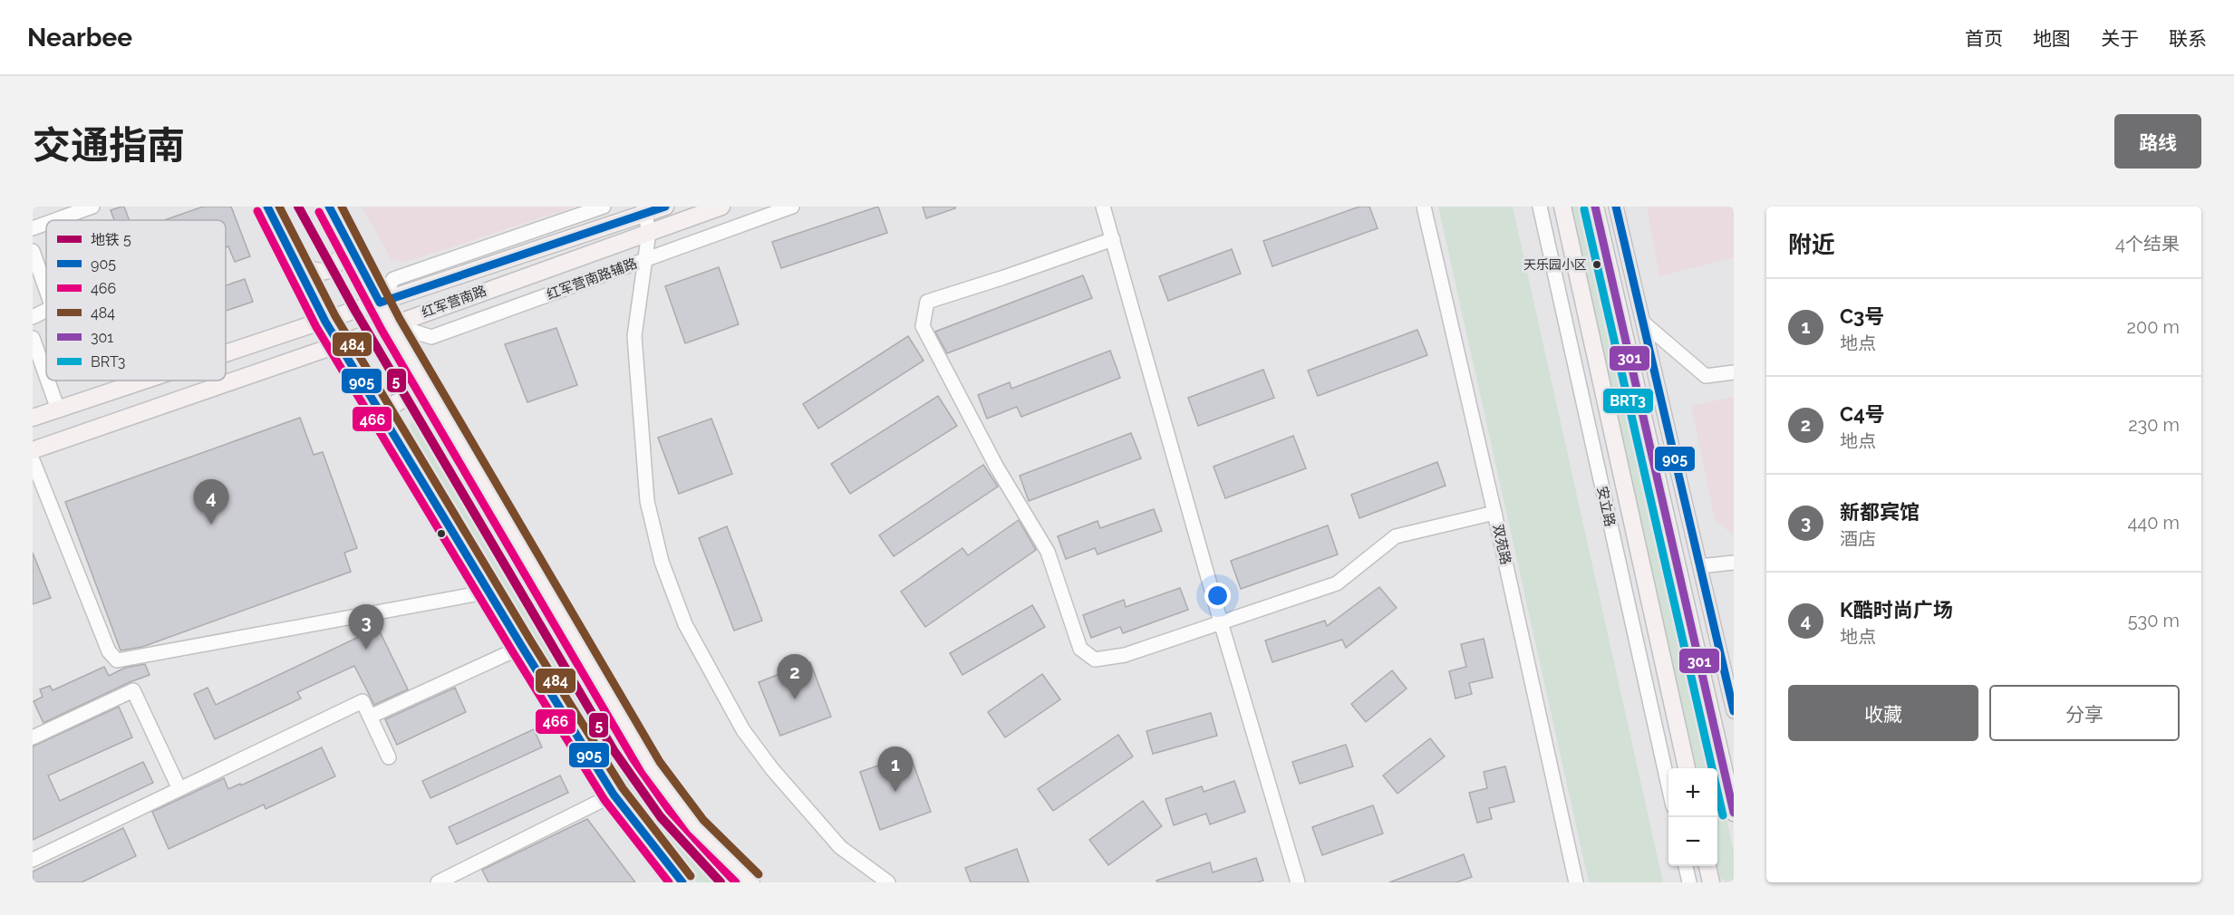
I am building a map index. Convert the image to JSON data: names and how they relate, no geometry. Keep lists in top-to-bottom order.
{
  "streets": {
    "main road": ["红军营南路", "安立路"],
    "street": ["红军营南路辅路", "双苑路"]
  },
  "crossings": [
    ["红军营南路辅路", "红军营南路"]
  ],
  "places": ["天乐园小区"],
  "lines": [
    "metro line 5",
    "transit line 905",
    "transit line 484",
    "transit line 301",
    "transit line BRT3",
    "transit line 466"
  ],
  "legend": [
    "地铁 5",
    "905",
    "466",
    "484",
    "301",
    "BRT3"
  ],
  "page": {
    "header": "Nearbee",
    "nav": [
      "首页",
      "地图",
      "关于",
      "联系"
    ],
    "title": "交通指南",
    "buttons": [
      "路线",
      ["收藏", "分享"]
    ],
    "heading": ["附近", "4个结果"],
    "list": [
      {
        "mark": "1",
        "name": "C3号",
        "note": "地点",
        "value": "200 m"
      },
      {
        "mark": "2",
        "name": "C4号",
        "note": "地点",
        "value": "230 m"
      },
      {
        "mark": "3",
        "name": "新都宾馆",
        "note": "酒店",
        "value": "440 m"
      },
      {
        "mark": "4",
        "name": "K酷时尚广场",
        "note": "地点",
        "value": "530 m"
      }
    ],
    "pins": [
      "4",
      "3",
      "2",
      "1"
    ],
    "map_buttons": ["+", "−"]
  }
}
